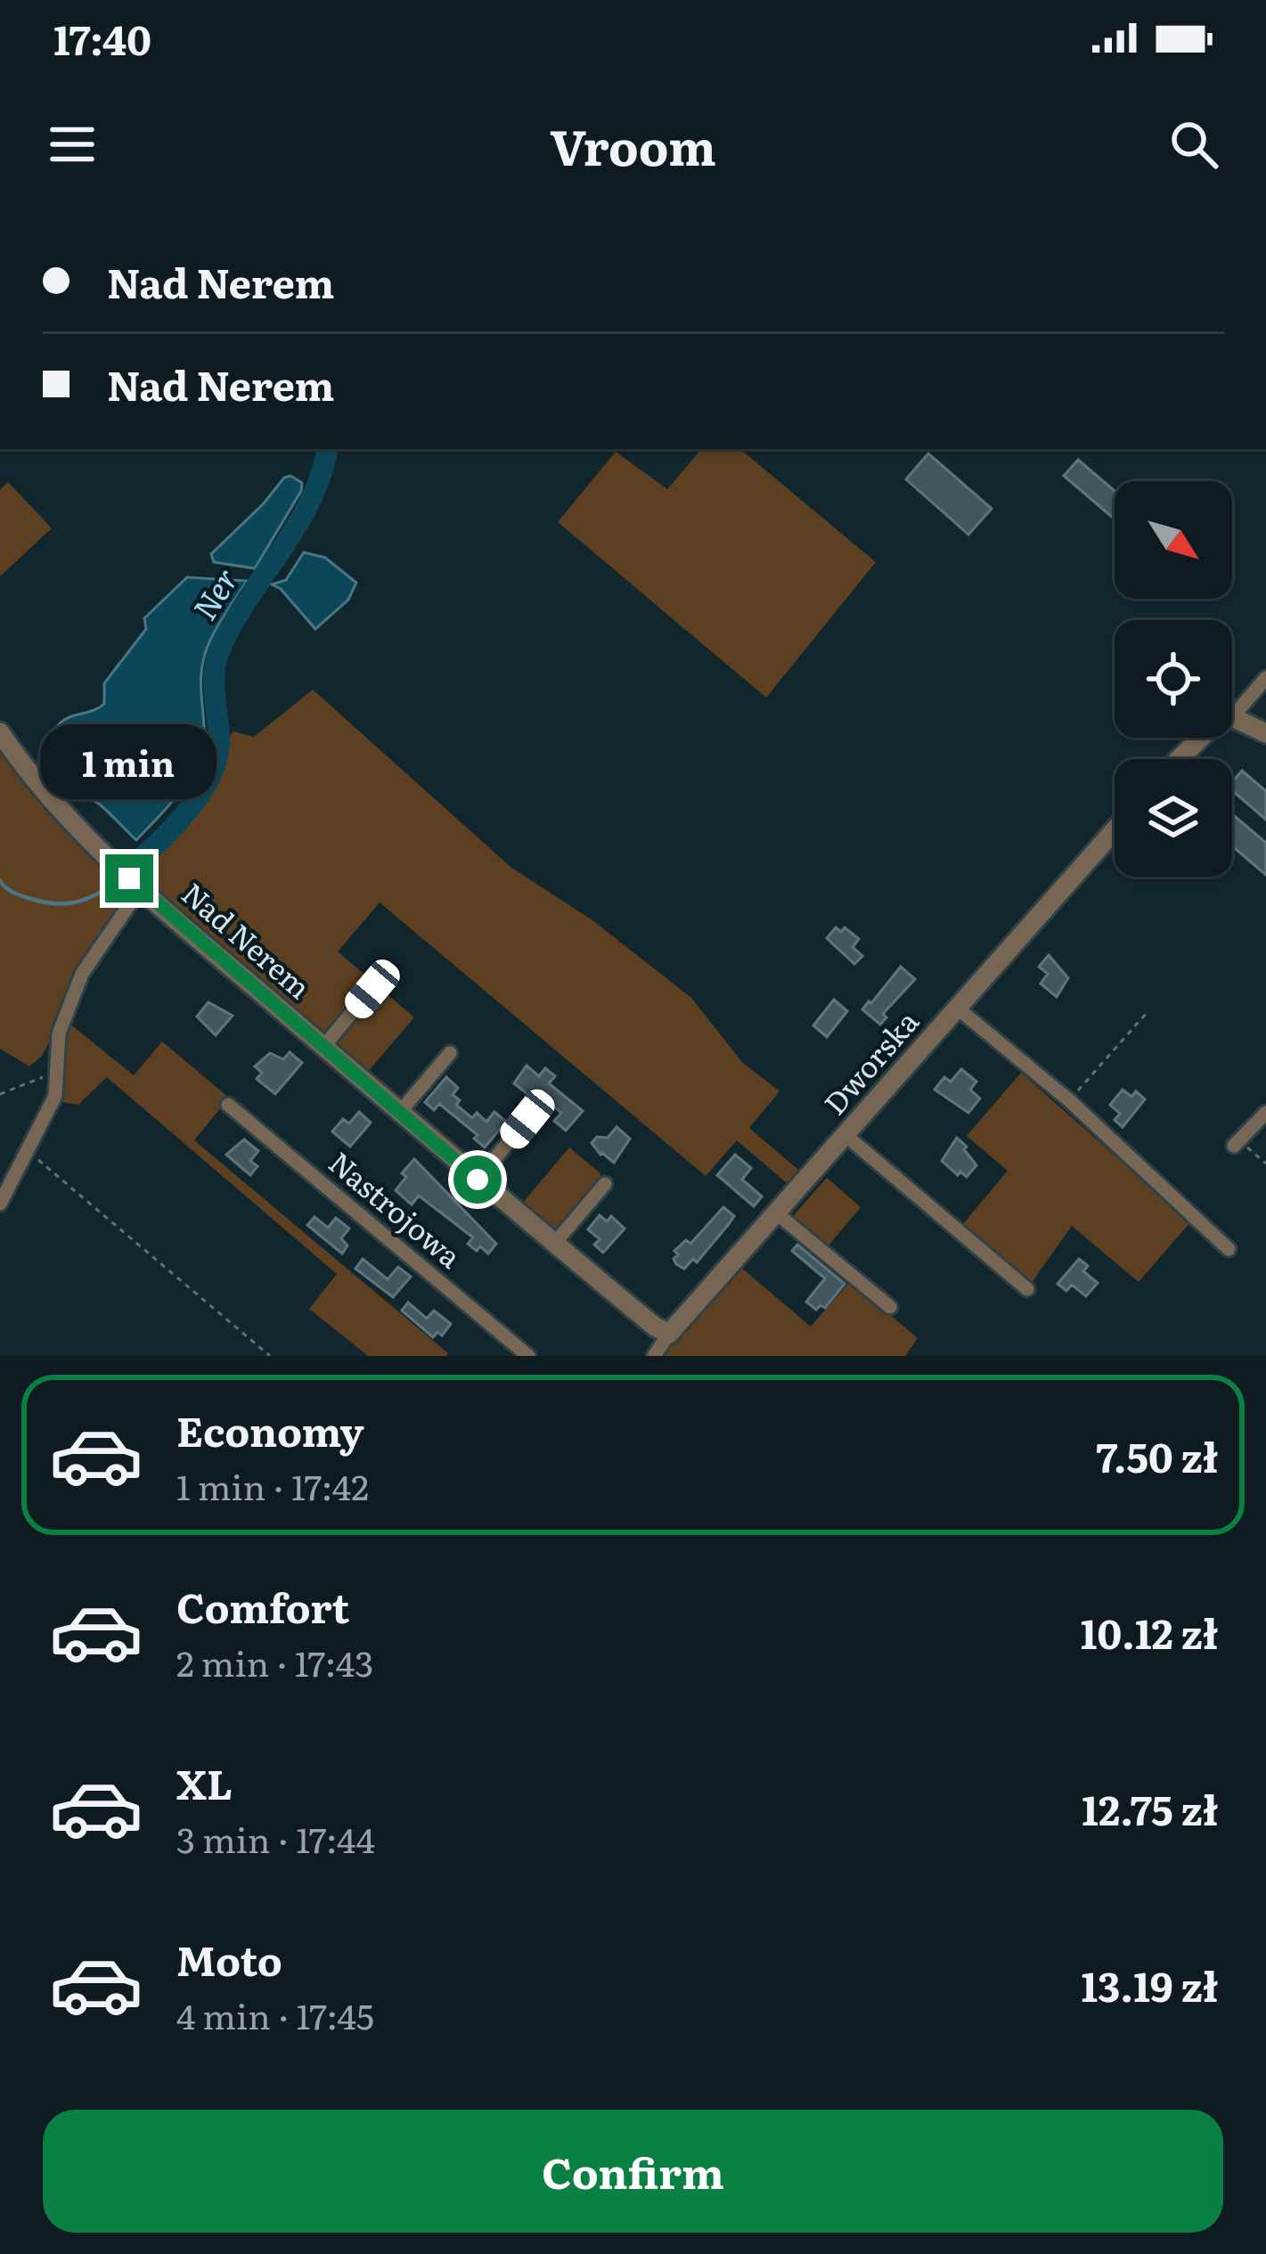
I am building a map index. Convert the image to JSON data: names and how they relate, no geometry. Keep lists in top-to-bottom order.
{
  "streets": {
    "street": ["Nad Nerem", "Dworska", "Nastrojowa"]
  },
  "crossings": [
    ["Nad Nerem", "Dworska"]
  ],
  "water": ["Ner"],
  "north": "bottom right",
  "page": {
    "status": "17:40",
    "header": "Vroom",
    "banner": ["Nad Nerem", "Nad Nerem"],
    "bubble": "1 min",
    "list": [
      {
        "name": "Economy",
        "note": "1 min · 17:42",
        "value": "7.50 zł"
      },
      {
        "name": "Comfort",
        "note": "2 min · 17:43",
        "value": "10.12 zł"
      },
      {
        "name": "XL",
        "note": "3 min · 17:44",
        "value": "12.75 zł"
      },
      {
        "name": "Moto",
        "note": "4 min · 17:45",
        "value": "13.19 zł"
      }
    ],
    "buttons": "Confirm"
  }
}
